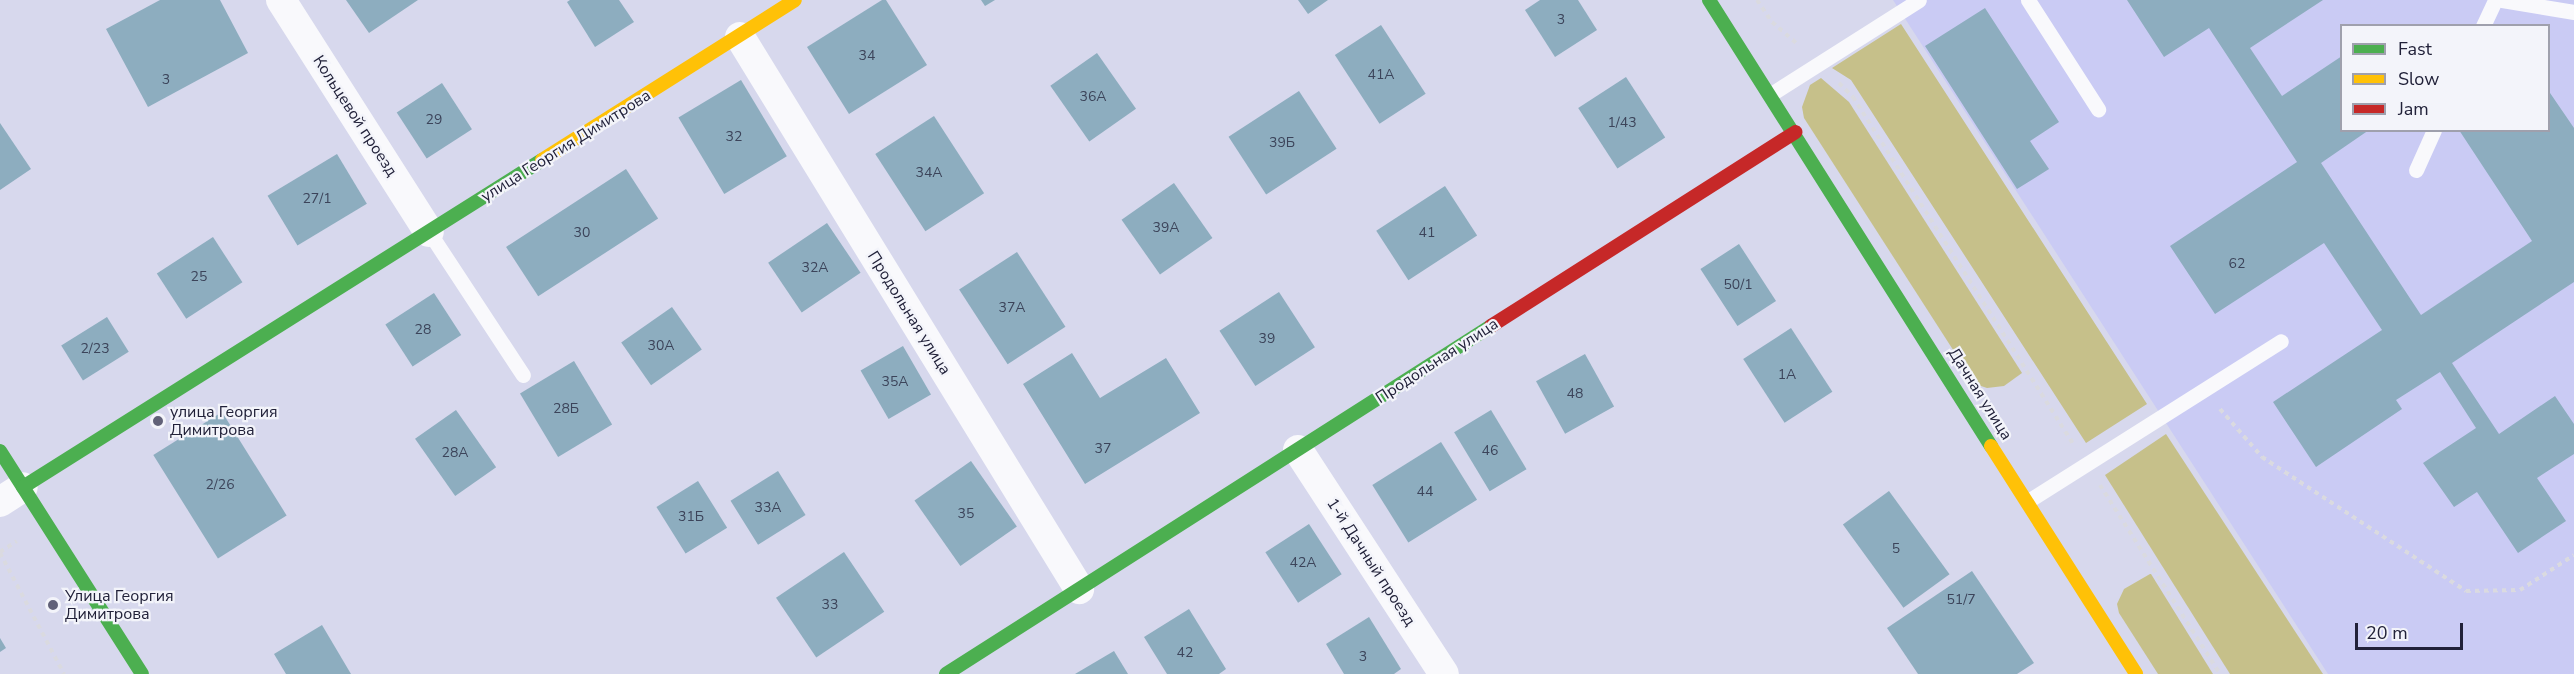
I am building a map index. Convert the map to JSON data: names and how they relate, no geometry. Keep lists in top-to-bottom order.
{
  "streets": {
    "street": [
      "Кольцевой проезд",
      "улица Георгия Димитрова",
      "Продольная улица",
      "Дачная улица",
      "1-й Дачный проезд"
    ]
  },
  "crossings": [
    ["Кольцевой проезд", "улица Георгия Димитрова"],
    ["улица Георгия Димитрова", "Продольная улица"],
    ["Продольная улица", "Дачная улица"],
    ["Продольная улица", "1-й Дачный проезд"]
  ],
  "places": ["улица Георгия Димитрова", "Улица Георгия Димитрова"],
  "house_numbers": [
    "3",
    "34",
    "41А",
    "3",
    "36А",
    "29",
    "1/43",
    "32",
    "39Б",
    "34А",
    "27/1",
    "39А",
    "30",
    "41",
    "62",
    "32А",
    "25",
    "50/1",
    "37А",
    "28",
    "39",
    "30А",
    "2/23",
    "1А",
    "35А",
    "48",
    "28Б",
    "37",
    "46",
    "28А",
    "2/26",
    "44",
    "33А",
    "35",
    "31Б",
    "5",
    "42А",
    "51/7",
    "33",
    "42",
    "3"
  ],
  "legend": ["Fast", "Slow", "Jam"],
  "scale_bar": "20 m"
}
